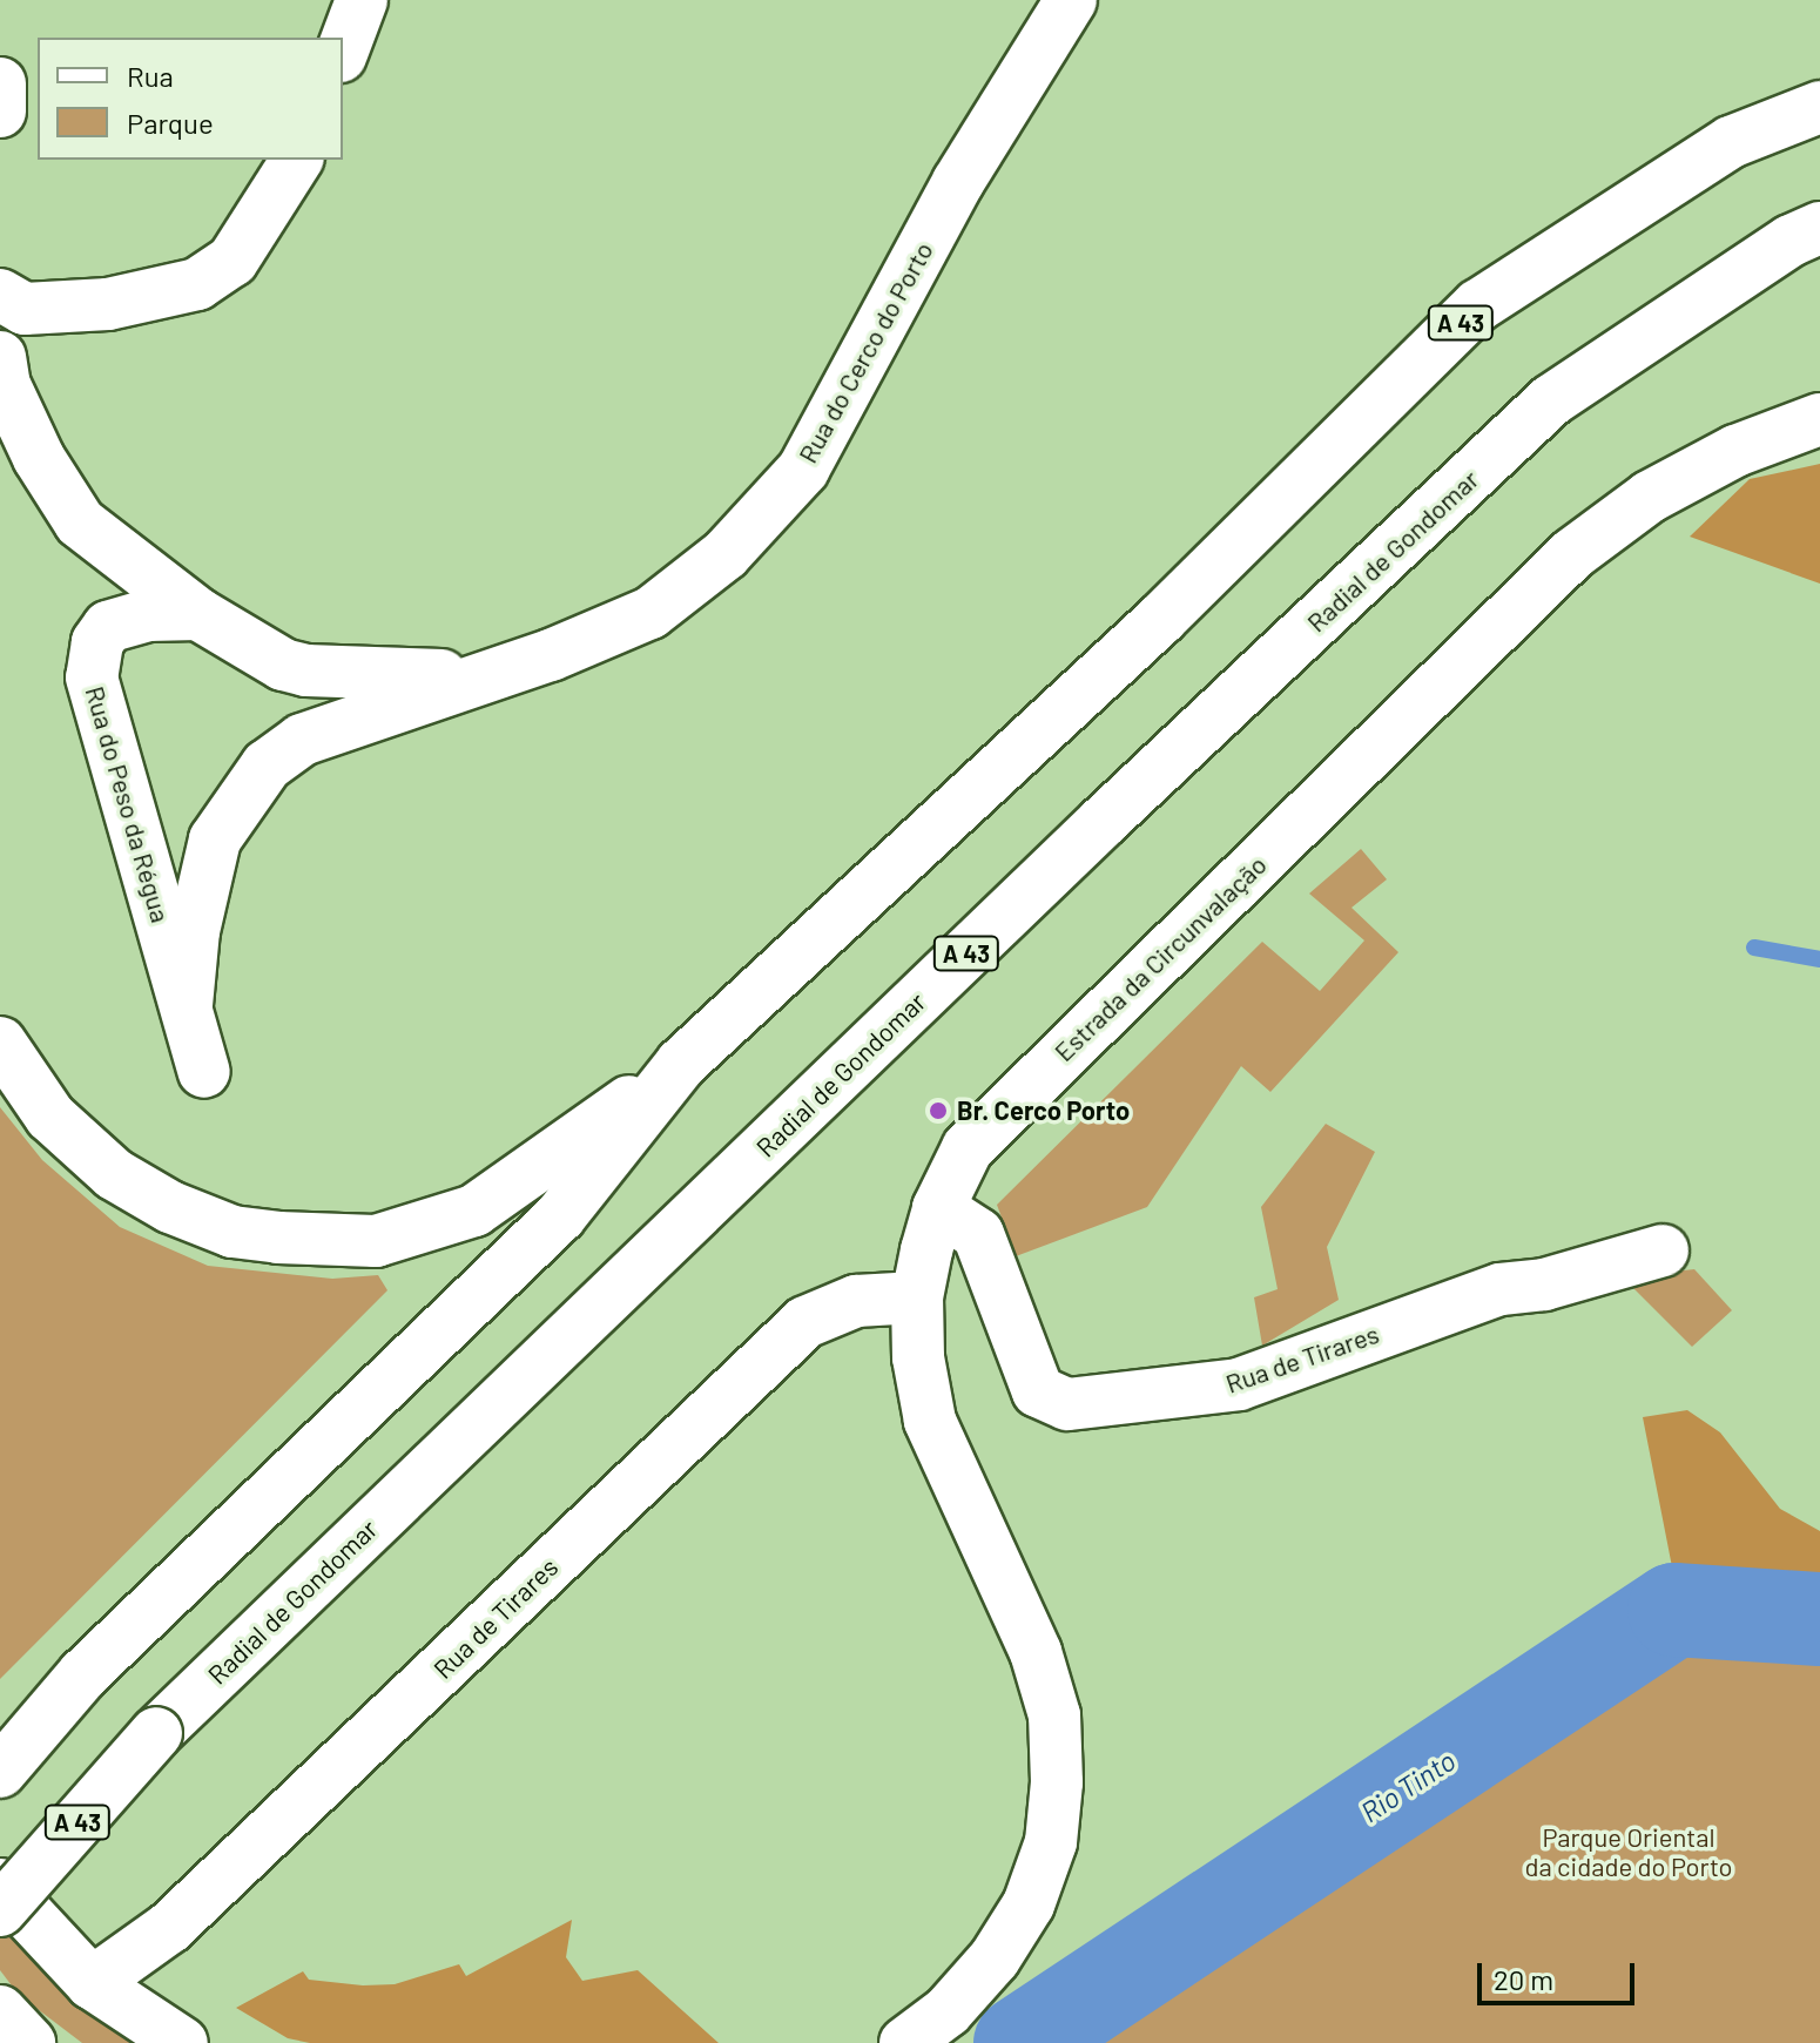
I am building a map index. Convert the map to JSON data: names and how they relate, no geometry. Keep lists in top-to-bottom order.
{
  "streets": {
    "main road": [
      "A 43",
      "Rua do Cerco do Porto",
      "Radial de Gondomar",
      "Rua do Peso da Régua",
      "Estrada da Circunvalação",
      "Rua de Tirares"
    ]
  },
  "crossings": [
    ["Rua do Cerco do Porto", "Rua do Peso da Régua"],
    ["Estrada da Circunvalação", "Rua de Tirares"]
  ],
  "water": ["Rio Tinto"],
  "parks": ["Parque Oriental da cidade do Porto"],
  "places": ["Br. Cerco Porto"],
  "legend": ["Rua", "Parque"],
  "scale_bar": "20 m"
}
